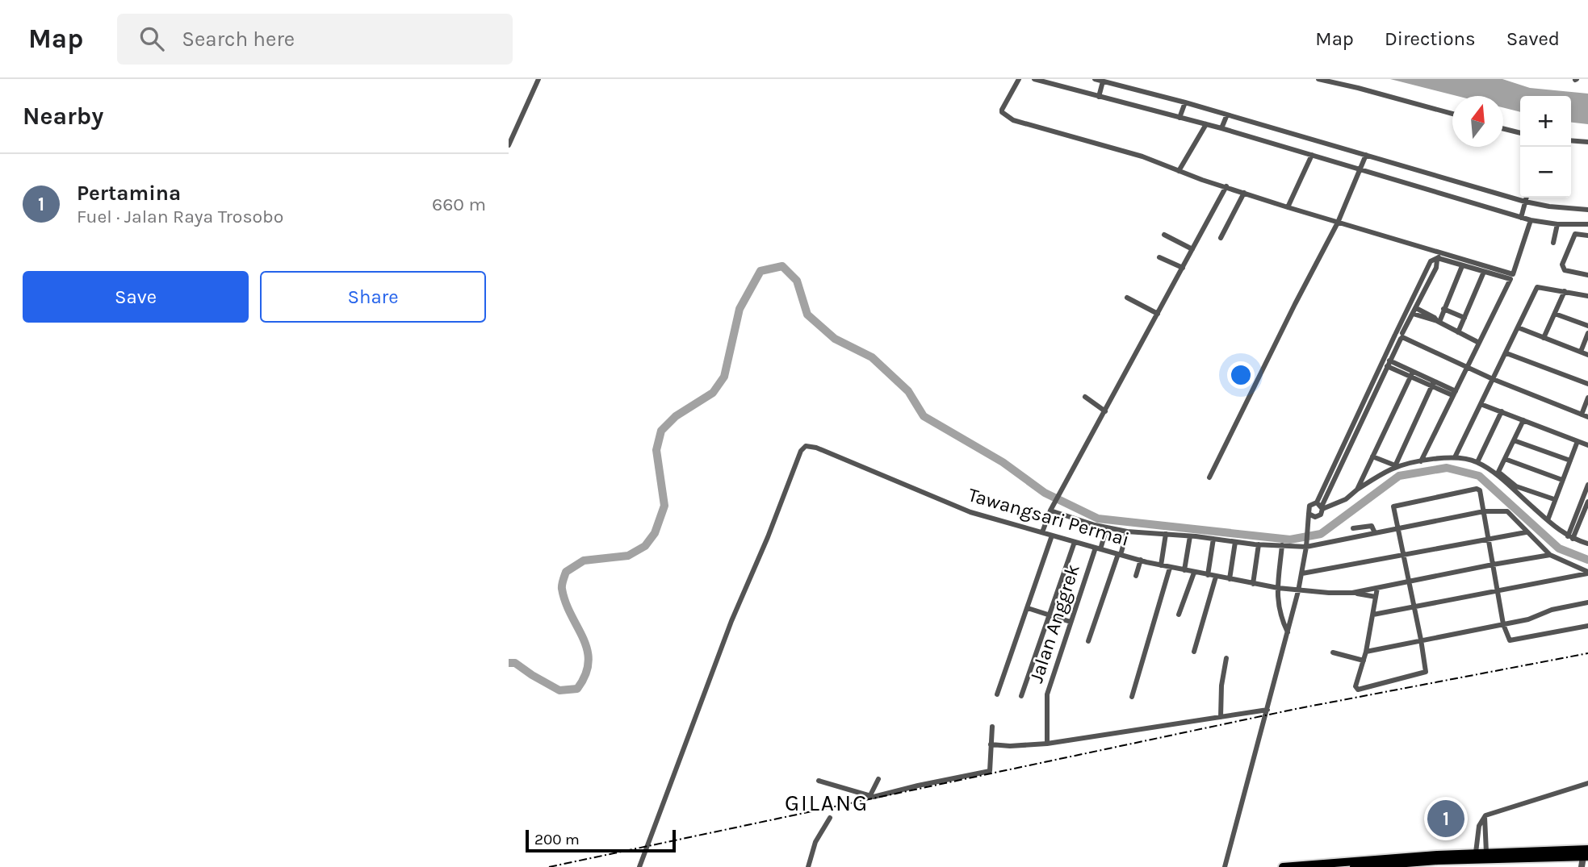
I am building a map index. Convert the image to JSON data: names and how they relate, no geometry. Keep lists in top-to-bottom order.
{
  "streets": {
    "street": ["Tawangsari Permai", "Jalan Anggrek"]
  },
  "crossings": [
    ["Tawangsari Permai", "Jalan Anggrek"]
  ],
  "districts": ["GILANG"],
  "scale_bar": "200 m",
  "north": "top",
  "page": {
    "header": "Map",
    "search": "Search here",
    "nav": ["Map", "Directions", "Saved"],
    "heading": "Nearby",
    "map_buttons": ["+", "−"],
    "list": [
      {
        "mark": "1",
        "name": "Pertamina",
        "note": "Fuel · Jalan Raya Trosobo",
        "value": "660 m"
      }
    ],
    "buttons": ["Save", "Share"],
    "pins": "1",
    "scale": "200 m"
  }
}
